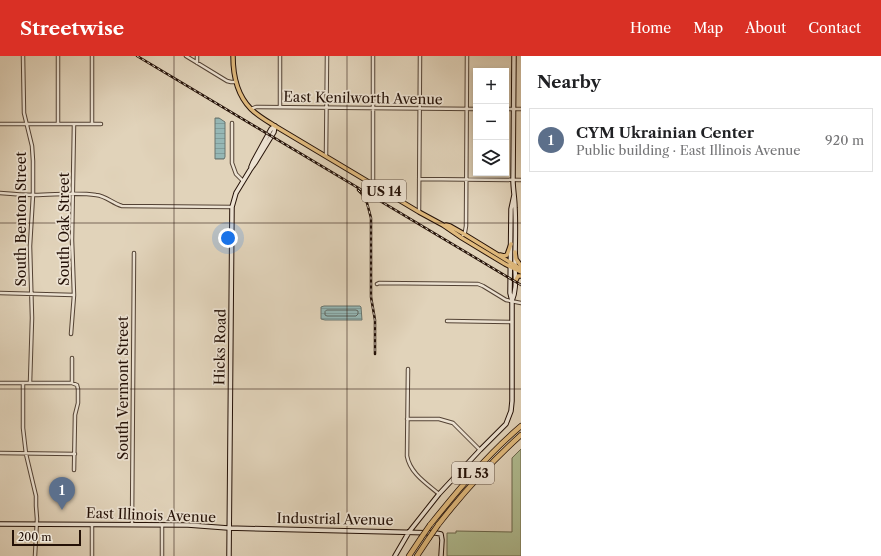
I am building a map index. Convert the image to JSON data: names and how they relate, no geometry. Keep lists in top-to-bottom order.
{
  "streets": {
    "highway": ["IL 53"],
    "main road": [
      "US 14",
      "Hicks Road",
      "East Illinois Avenue",
      "Industrial Avenue"
    ],
    "street": [
      "East Kenilworth Avenue",
      "South Benton Street",
      "South Oak Street",
      "South Vermont Street"
    ]
  },
  "crossings": [
    ["East Kenilworth Avenue", "US 14"],
    ["US 14", "Hicks Road"],
    ["Hicks Road", "East Illinois Avenue"],
    ["Hicks Road", "Industrial Avenue"],
    ["South Vermont Street", "East Illinois Avenue"],
    ["East Illinois Avenue", "Industrial Avenue"]
  ],
  "scale_bar": "200 m",
  "page": {
    "header": "Streetwise",
    "nav": [
      "Home",
      "Map",
      "About",
      "Contact"
    ],
    "heading": "Nearby",
    "map_buttons": ["+", "−"],
    "list": [
      {
        "mark": "1",
        "name": "CYM Ukrainian Center",
        "note": "Public building · East Illinois Avenue",
        "value": "920 m"
      }
    ],
    "pins": "1",
    "scale": "200 m"
  }
}
